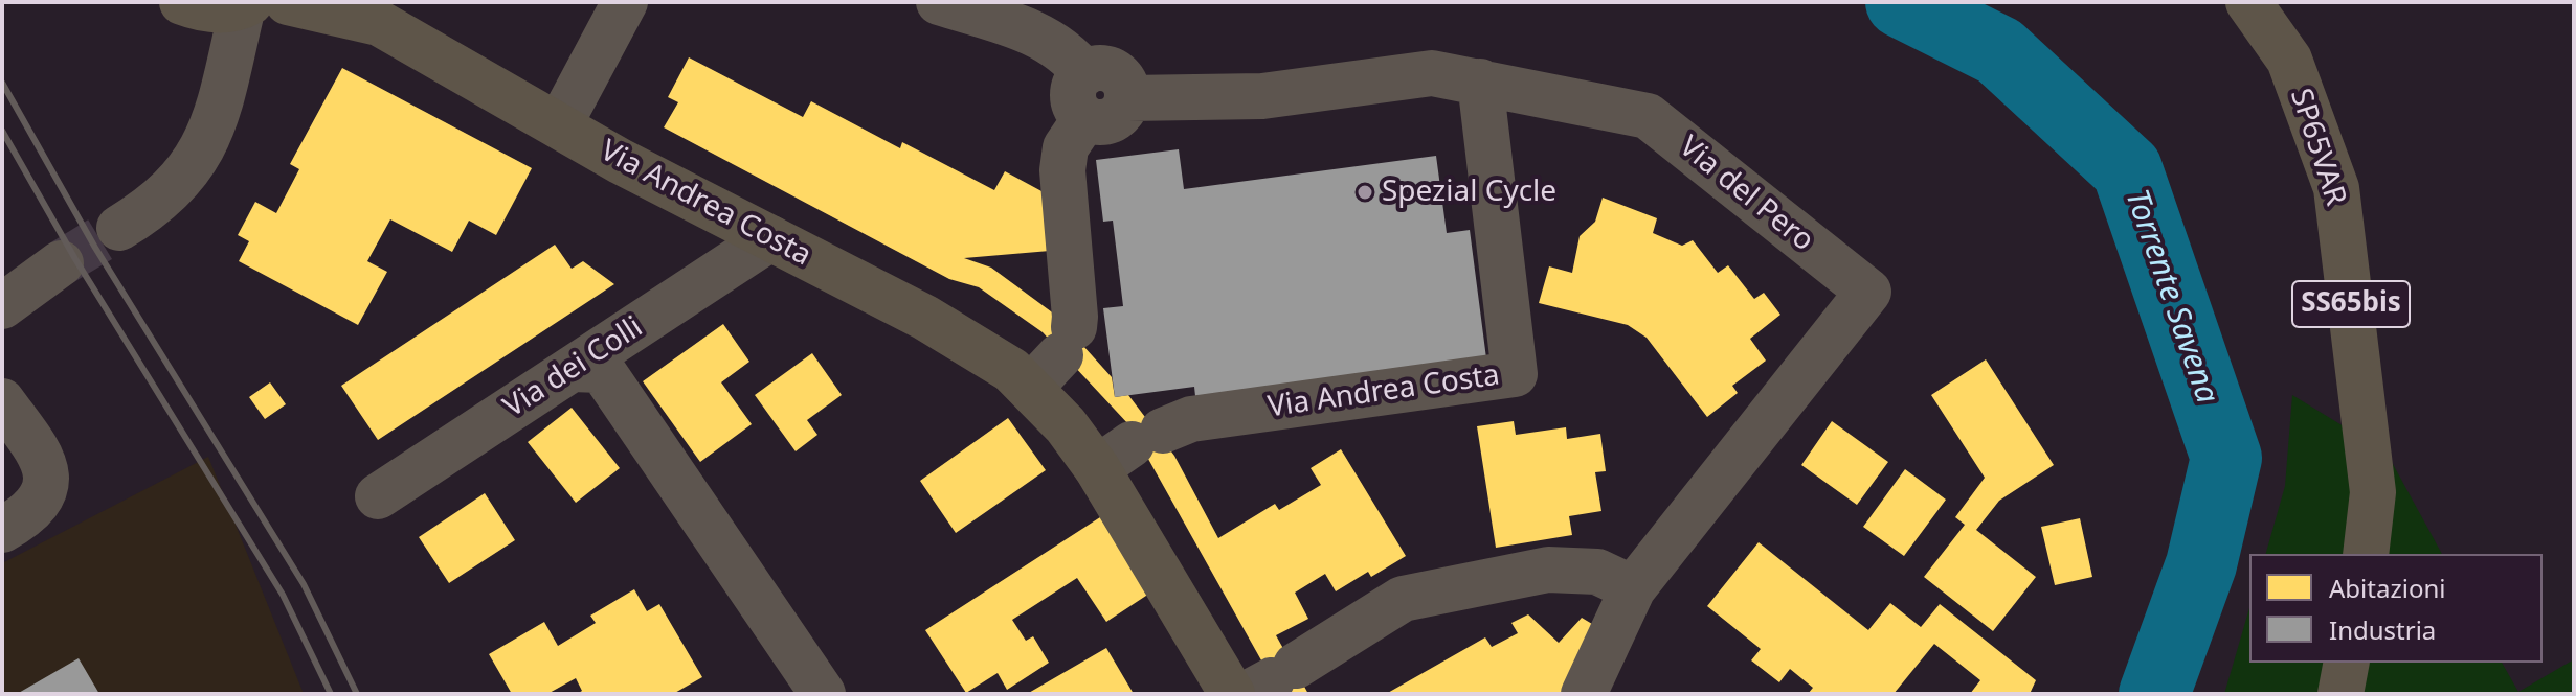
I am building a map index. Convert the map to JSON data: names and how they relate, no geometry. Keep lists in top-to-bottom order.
{
  "streets": {
    "main road": ["SP65VAR", "Via Andrea Costa", "SS65bis"],
    "street": ["Via del Pero", "Via dei Colli"]
  },
  "crossings": [
    ["Via del Pero", "Via Andrea Costa"],
    ["Via Andrea Costa", "Via dei Colli"]
  ],
  "water": ["Torrente Savena"],
  "places": ["Spezial Cycle"],
  "legend": ["Abitazioni", "Industria"]
}
